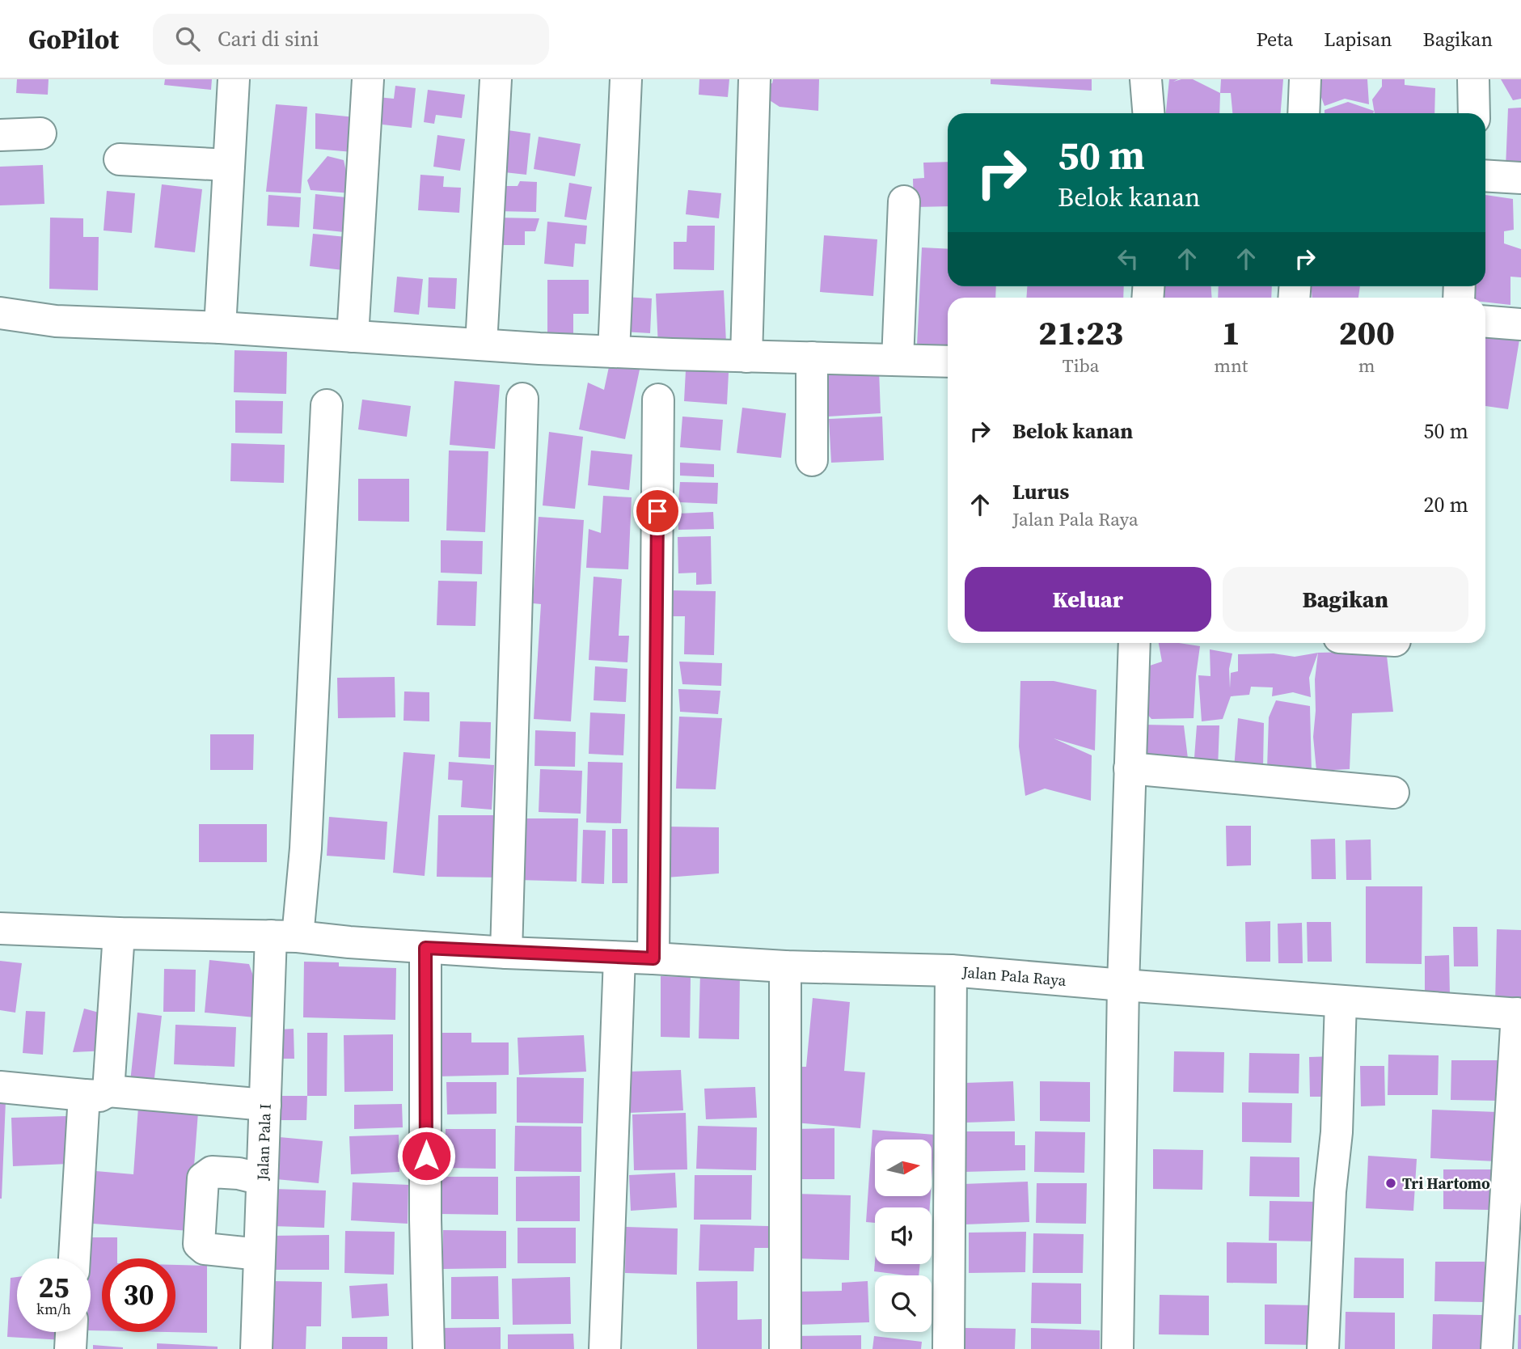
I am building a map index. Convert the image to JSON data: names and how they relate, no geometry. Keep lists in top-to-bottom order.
{
  "streets": {
    "street": ["Jalan Pala Raya", "Jalan Pala I"]
  },
  "crossings": [
    ["Jalan Pala Raya", "Jalan Pala I"]
  ],
  "places": ["Tri Hartomo"],
  "north": "right",
  "page": {
    "header": "GoPilot",
    "search": "Cari di sini",
    "nav": ["Peta", "Lapisan", "Bagikan"],
    "turn": ["50 m", "Belok kanan"],
    "eta": [
      "21:23",
      "Tiba",
      "1",
      "mnt",
      "200",
      "m"
    ],
    "list": [
      {
        "name": "Belok kanan",
        "value": "50 m"
      },
      {
        "name": "Lurus",
        "note": "Jalan Pala Raya",
        "value": "20 m"
      }
    ],
    "buttons": ["Keluar", "Bagikan"],
    "speed": "25 km/h",
    "limit": "30"
  }
}
